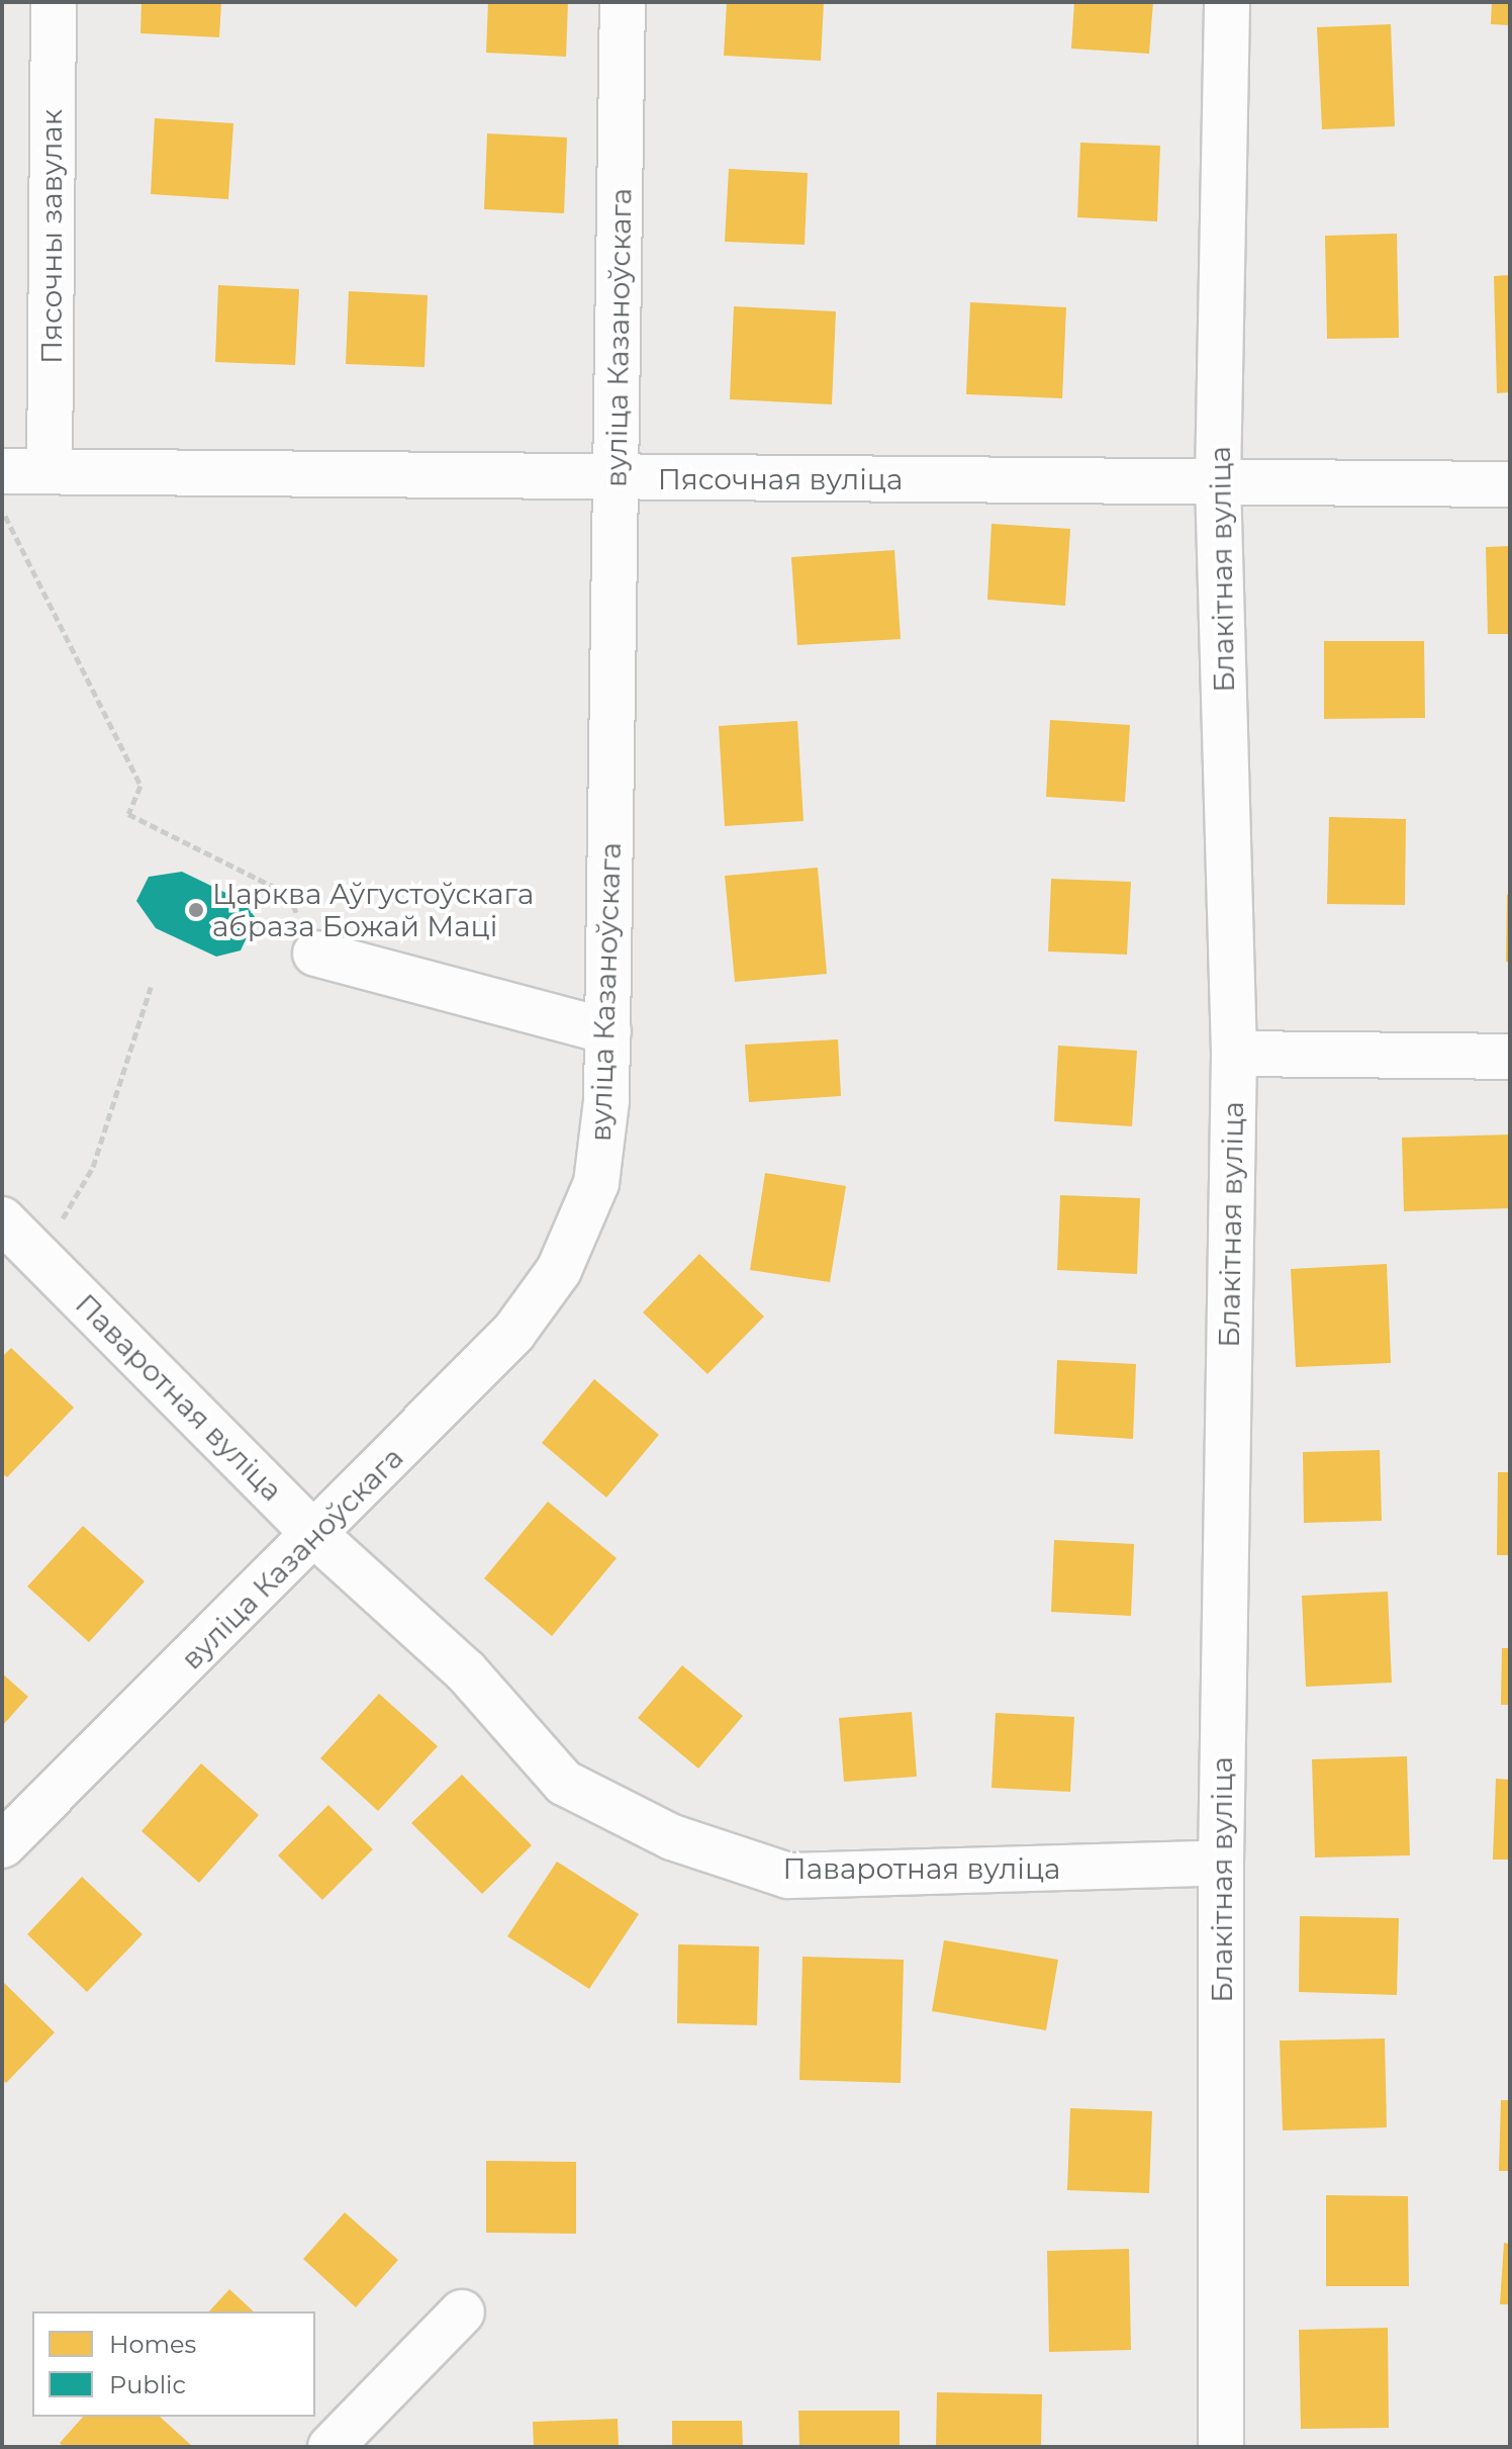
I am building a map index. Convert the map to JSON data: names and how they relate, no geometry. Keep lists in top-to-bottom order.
{
  "streets": {
    "street": [
      "Пясочны завулак",
      "вуліца Казаноўскага",
      "Пясочная вуліца",
      "Блакітная вуліца",
      "Паваротная вуліца"
    ]
  },
  "crossings": [
    ["Пясочны завулак", "Пясочная вуліца"],
    ["вуліца Казаноўскага", "Пясочная вуліца"],
    ["вуліца Казаноўскага", "Паваротная вуліца"],
    ["Пясочная вуліца", "Блакітная вуліца"],
    ["Блакітная вуліца", "Паваротная вуліца"]
  ],
  "places": ["Царква Аўгустоўскага абраза Божай Маці"],
  "legend": ["Homes", "Public"]
}
